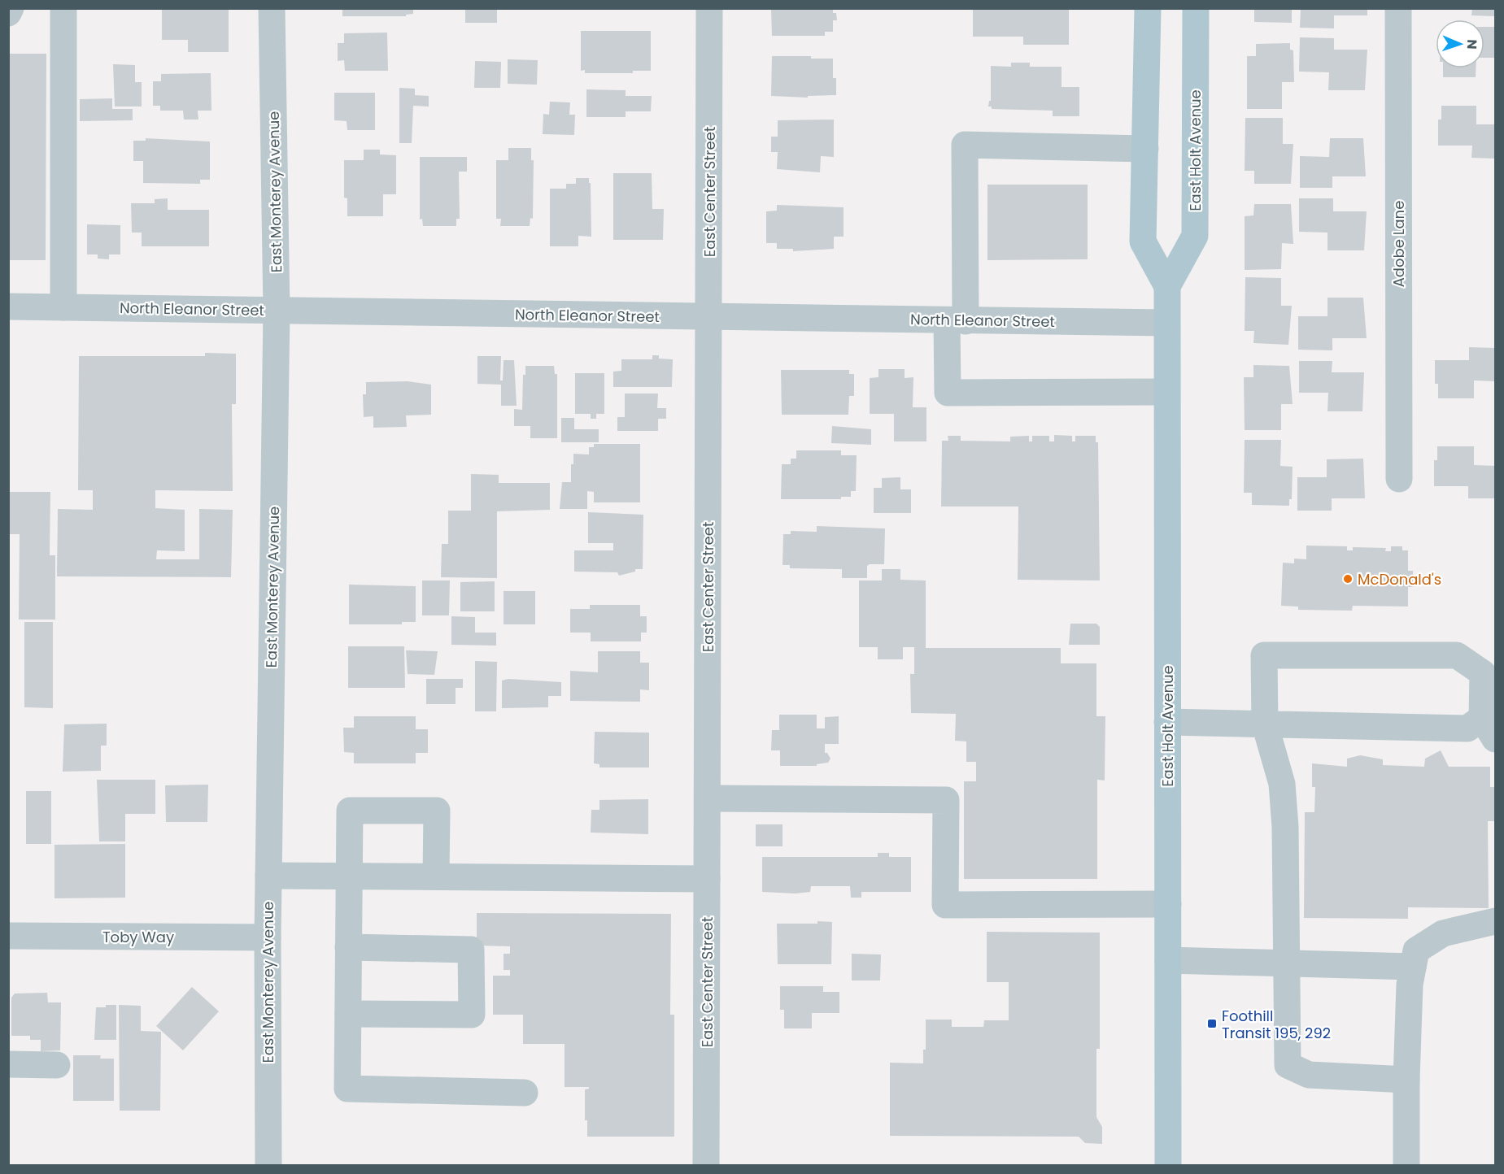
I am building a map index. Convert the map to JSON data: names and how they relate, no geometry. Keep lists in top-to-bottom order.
{
  "streets": {
    "main road": ["East Holt Avenue"],
    "street": [
      "East Monterey Avenue",
      "East Center Street",
      "Adobe Lane",
      "North Eleanor Street",
      "Toby Way"
    ]
  },
  "crossings": [
    ["East Holt Avenue", "North Eleanor Street"],
    ["East Monterey Avenue", "North Eleanor Street"],
    ["East Monterey Avenue", "Toby Way"],
    ["East Center Street", "North Eleanor Street"]
  ],
  "places": {
    "other": ["McDonald's"],
    "transit": ["Foothill Transit 195, 292"]
  },
  "north": "right"
}
